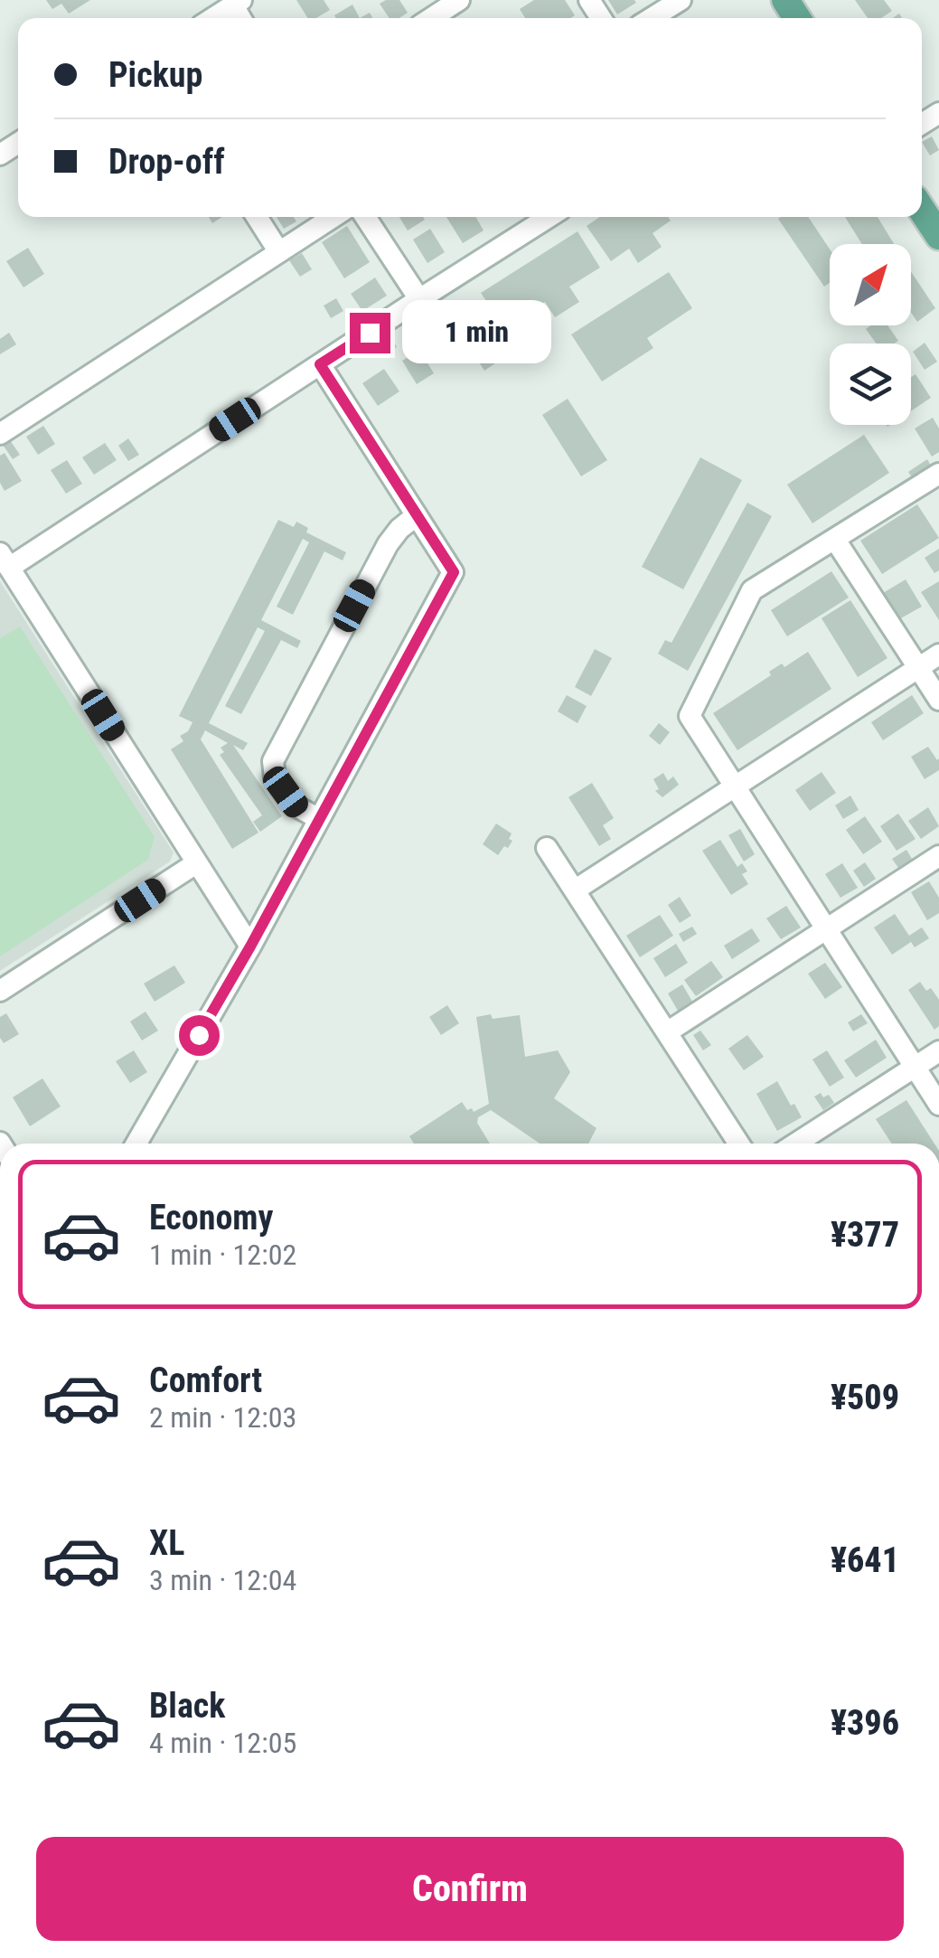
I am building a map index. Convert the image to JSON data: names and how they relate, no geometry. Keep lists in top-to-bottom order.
{
  "north": "top right",
  "page": {
    "banner": ["Pickup", "Drop-off"],
    "bubble": "1 min",
    "list": [
      {
        "name": "Economy",
        "note": "1 min · 12:02",
        "value": "¥377"
      },
      {
        "name": "Comfort",
        "note": "2 min · 12:03",
        "value": "¥509"
      },
      {
        "name": "XL",
        "note": "3 min · 12:04",
        "value": "¥641"
      },
      {
        "name": "Black",
        "note": "4 min · 12:05",
        "value": "¥396"
      }
    ],
    "buttons": "Confirm"
  }
}
